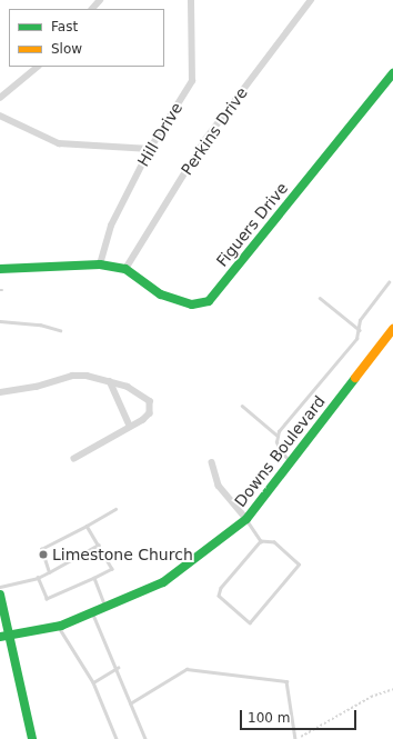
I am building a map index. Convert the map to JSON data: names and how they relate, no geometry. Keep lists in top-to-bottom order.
{
  "streets": {
    "street": [
      "Perkins Drive",
      "Hill Drive",
      "Figuers Drive",
      "Downs Boulevard"
    ]
  },
  "crossings": [
    ["Perkins Drive", "Figuers Drive"],
    ["Hill Drive", "Figuers Drive"]
  ],
  "places": ["Limestone Church"],
  "legend": ["Fast", "Slow"],
  "scale_bar": "100 m"
}
